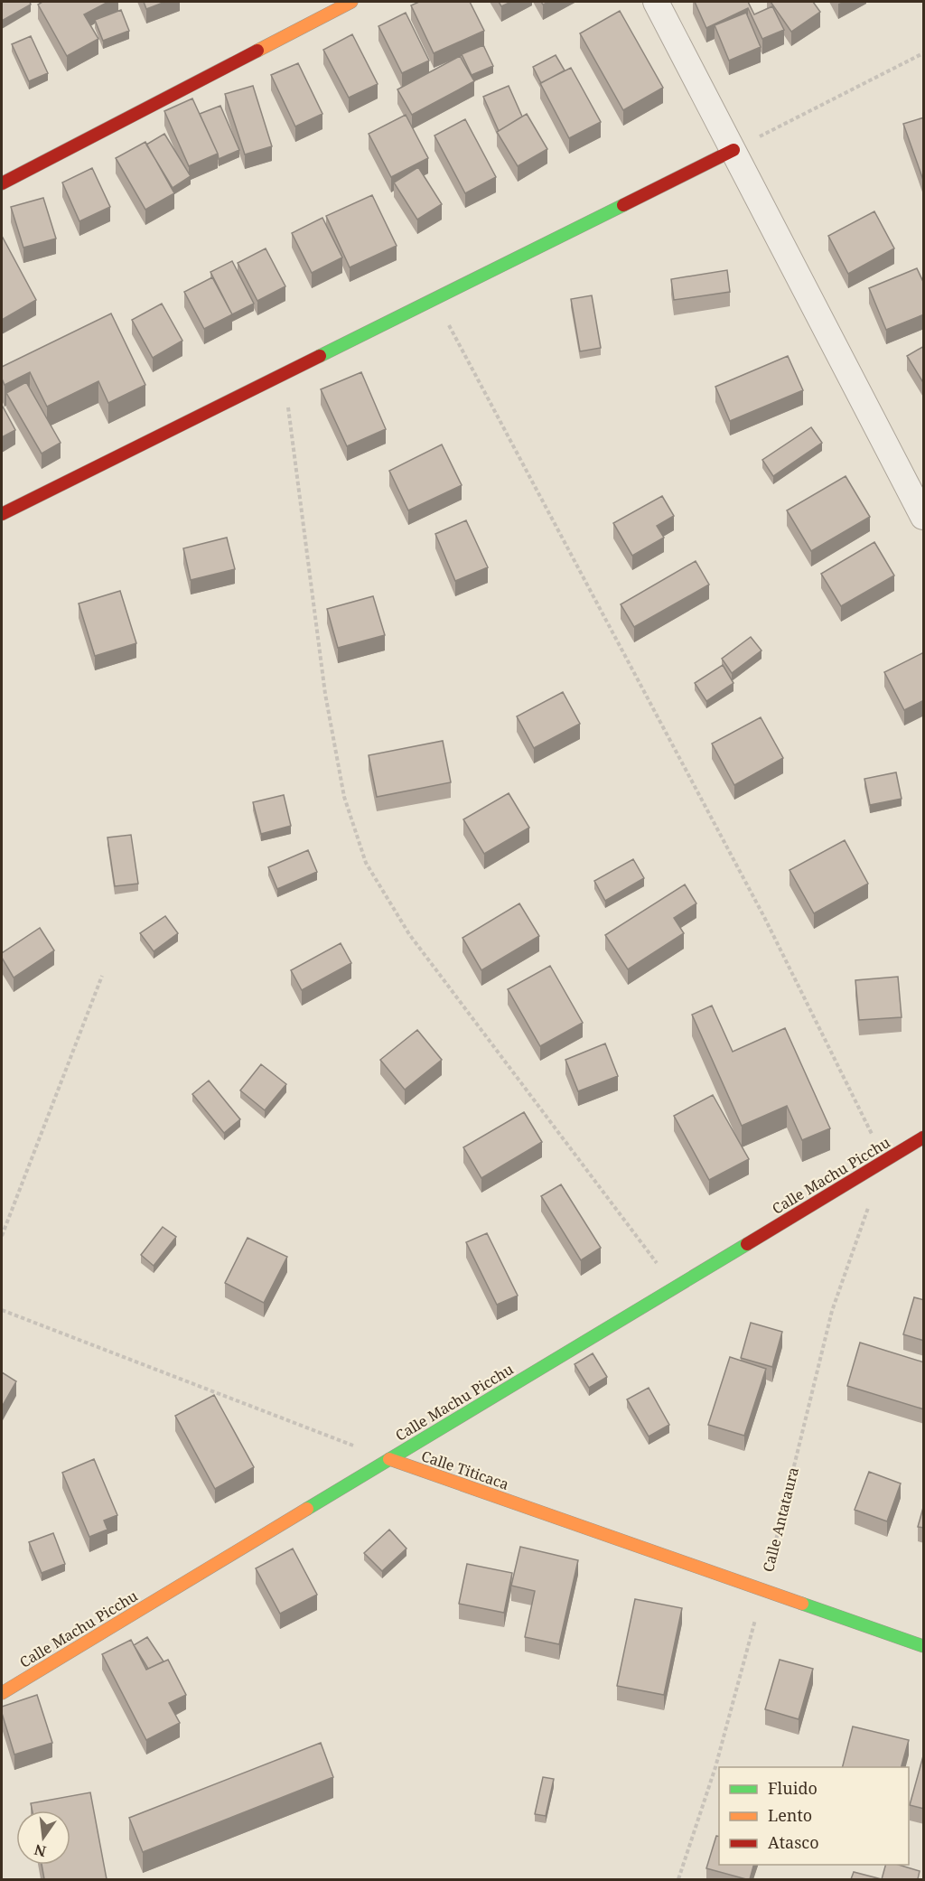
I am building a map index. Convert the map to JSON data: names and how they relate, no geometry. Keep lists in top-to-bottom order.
{
  "streets": {
    "street": ["Calle Machu Picchu", "Calle Titicaca"],
    "path": ["Calle Antataura"]
  },
  "crossings": [
    ["Calle Machu Picchu", "Calle Titicaca"],
    ["Calle Machu Picchu", "Calle Antataura"],
    ["Calle Titicaca", "Calle Antataura"]
  ],
  "legend": ["Fluido", "Lento", "Atasco"],
  "north": "bottom"
}
